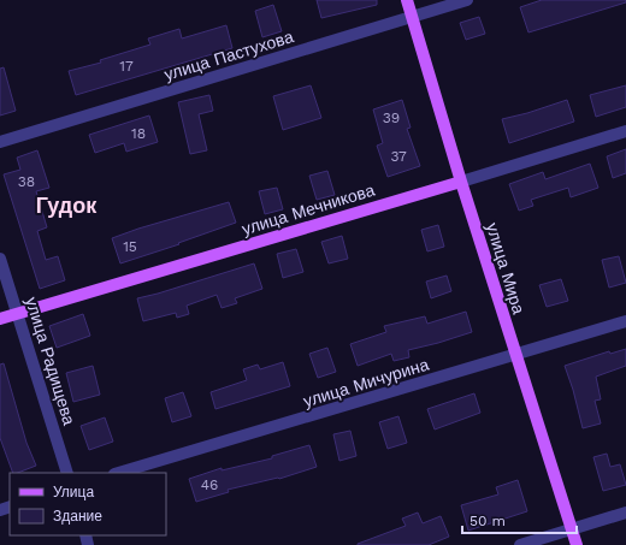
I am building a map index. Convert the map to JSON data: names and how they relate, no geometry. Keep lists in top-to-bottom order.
{
  "streets": {
    "main road": ["улица Мечникова", "улица Мира"],
    "street": ["улица Пастухова", "улица Радищева", "улица Мичурина"]
  },
  "crossings": [
    ["улица Пастухова", "улица Мира"],
    ["улица Мечникова", "улица Мира"],
    ["улица Мечникова", "улица Радищева"],
    ["улица Мира", "улица Мичурина"]
  ],
  "districts": ["Гудок"],
  "house_numbers": [
    "17",
    "39",
    "18",
    "37",
    "38",
    "15",
    "46"
  ],
  "legend": ["Улица", "Здание"],
  "scale_bar": "50 m"
}
